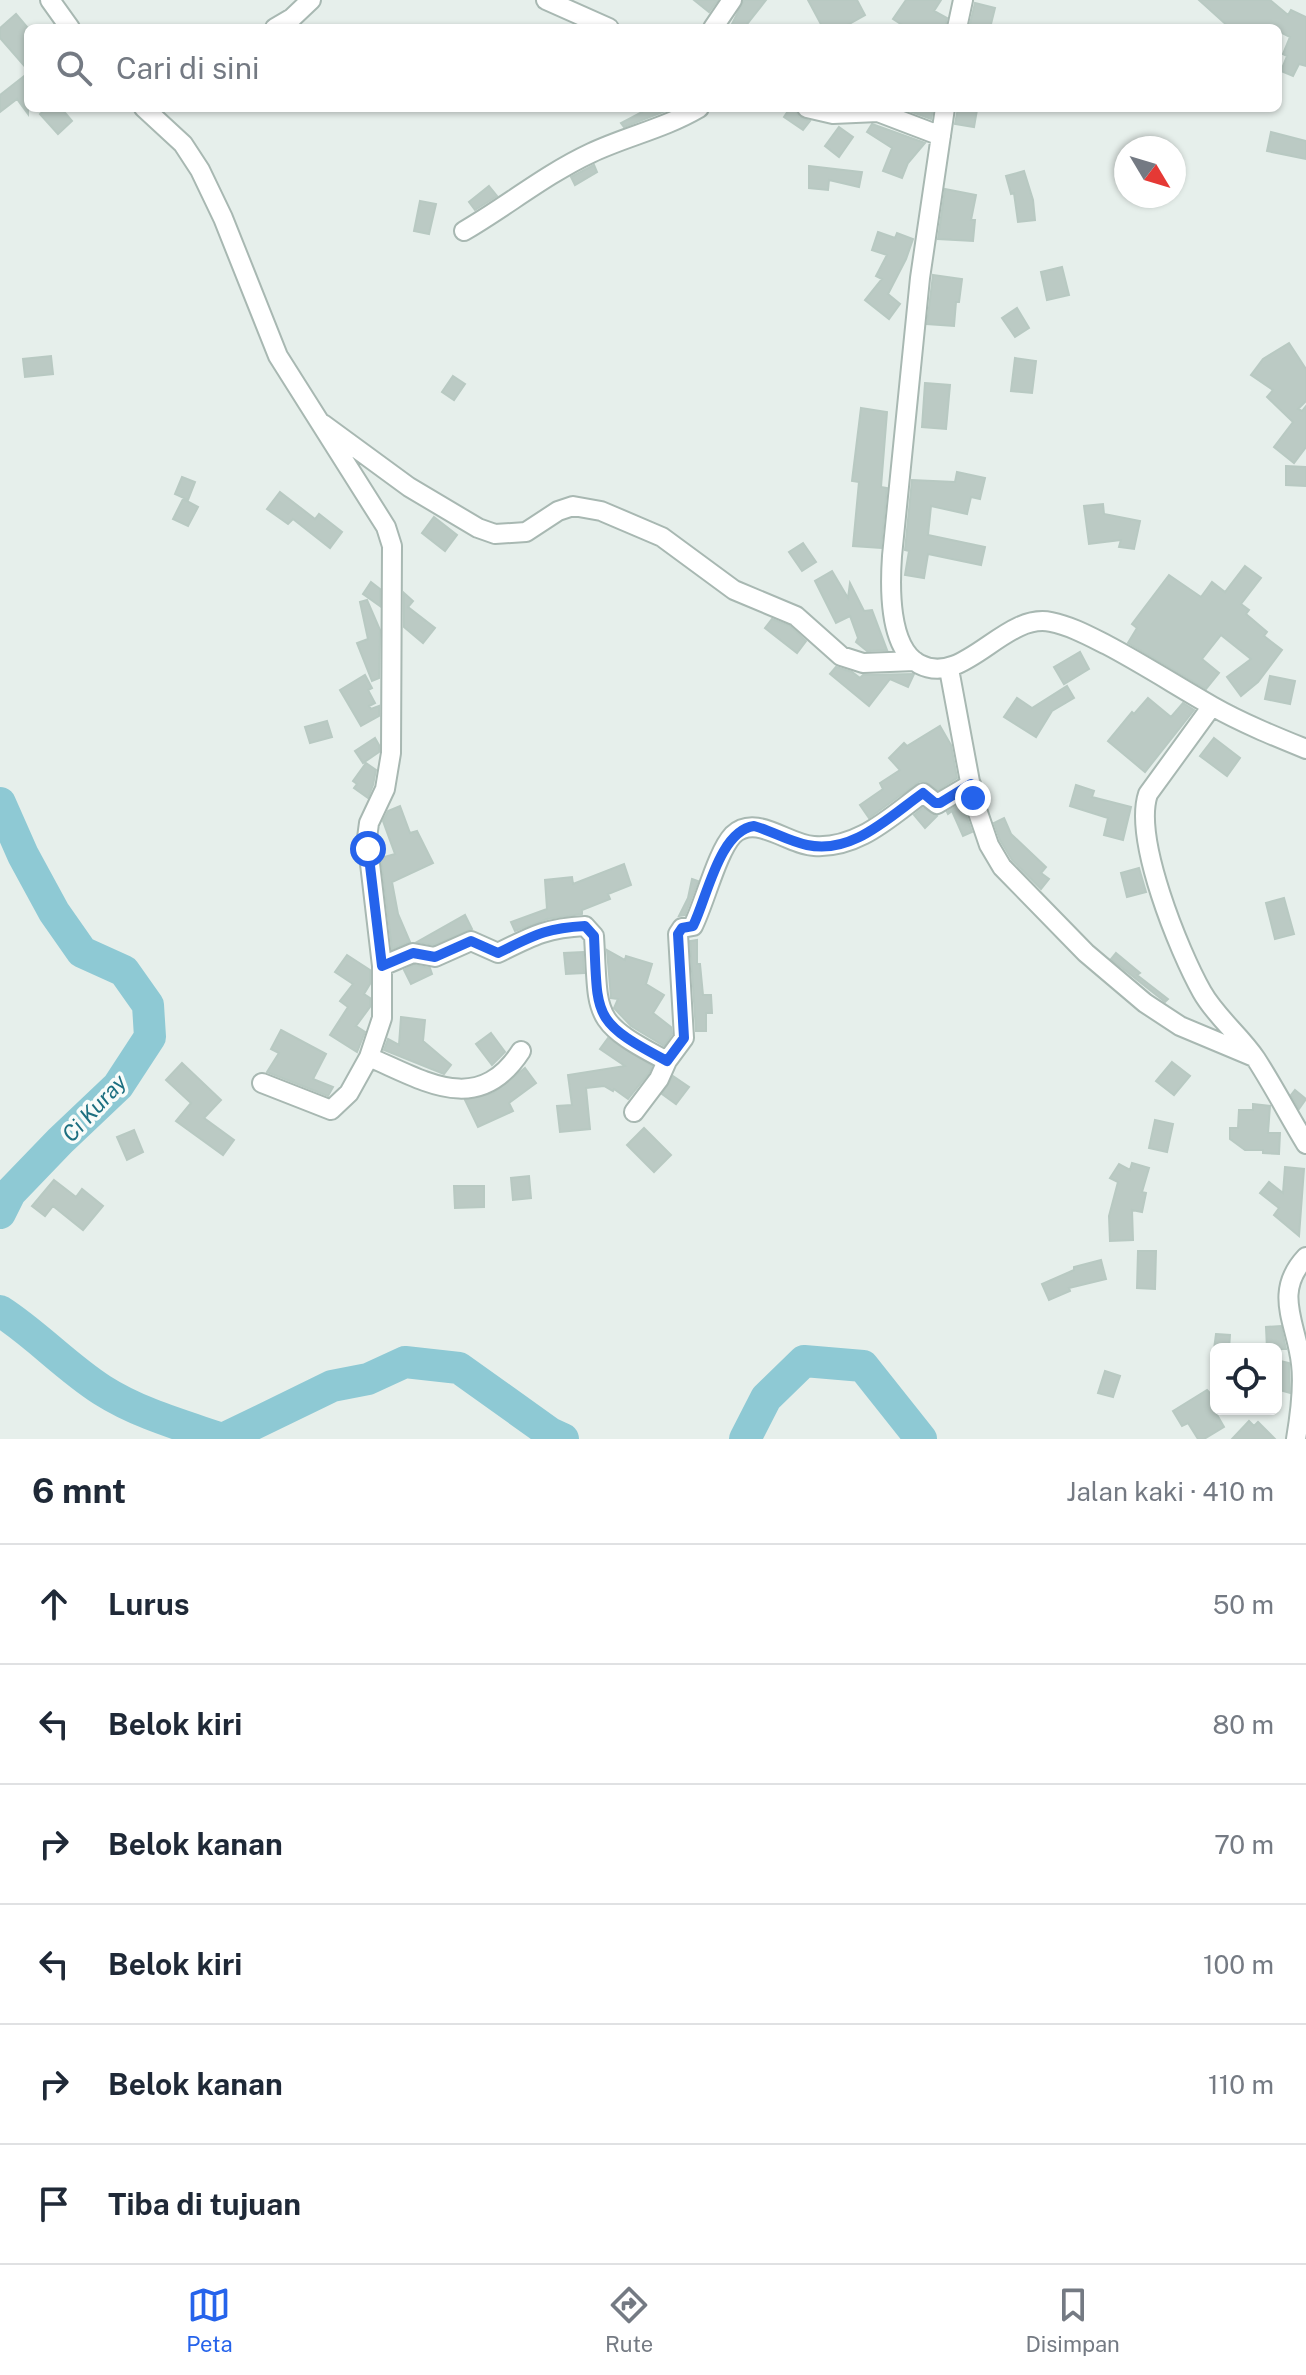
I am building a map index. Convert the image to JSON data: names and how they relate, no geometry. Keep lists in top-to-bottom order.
{
  "water": ["Ci Kuray"],
  "north": "bottom right",
  "page": {
    "search": "Cari di sini",
    "heading": ["6 mnt", "Jalan kaki · 410 m"],
    "list": [
      ["Lurus", "50 m"],
      ["Belok kiri", "80 m"],
      ["Belok kanan", "70 m"],
      ["Belok kiri", "100 m"],
      ["Belok kanan", "110 m"],
      "Tiba di tujuan"
    ],
    "nav": ["Peta", "Rute", "Disimpan"]
  }
}
